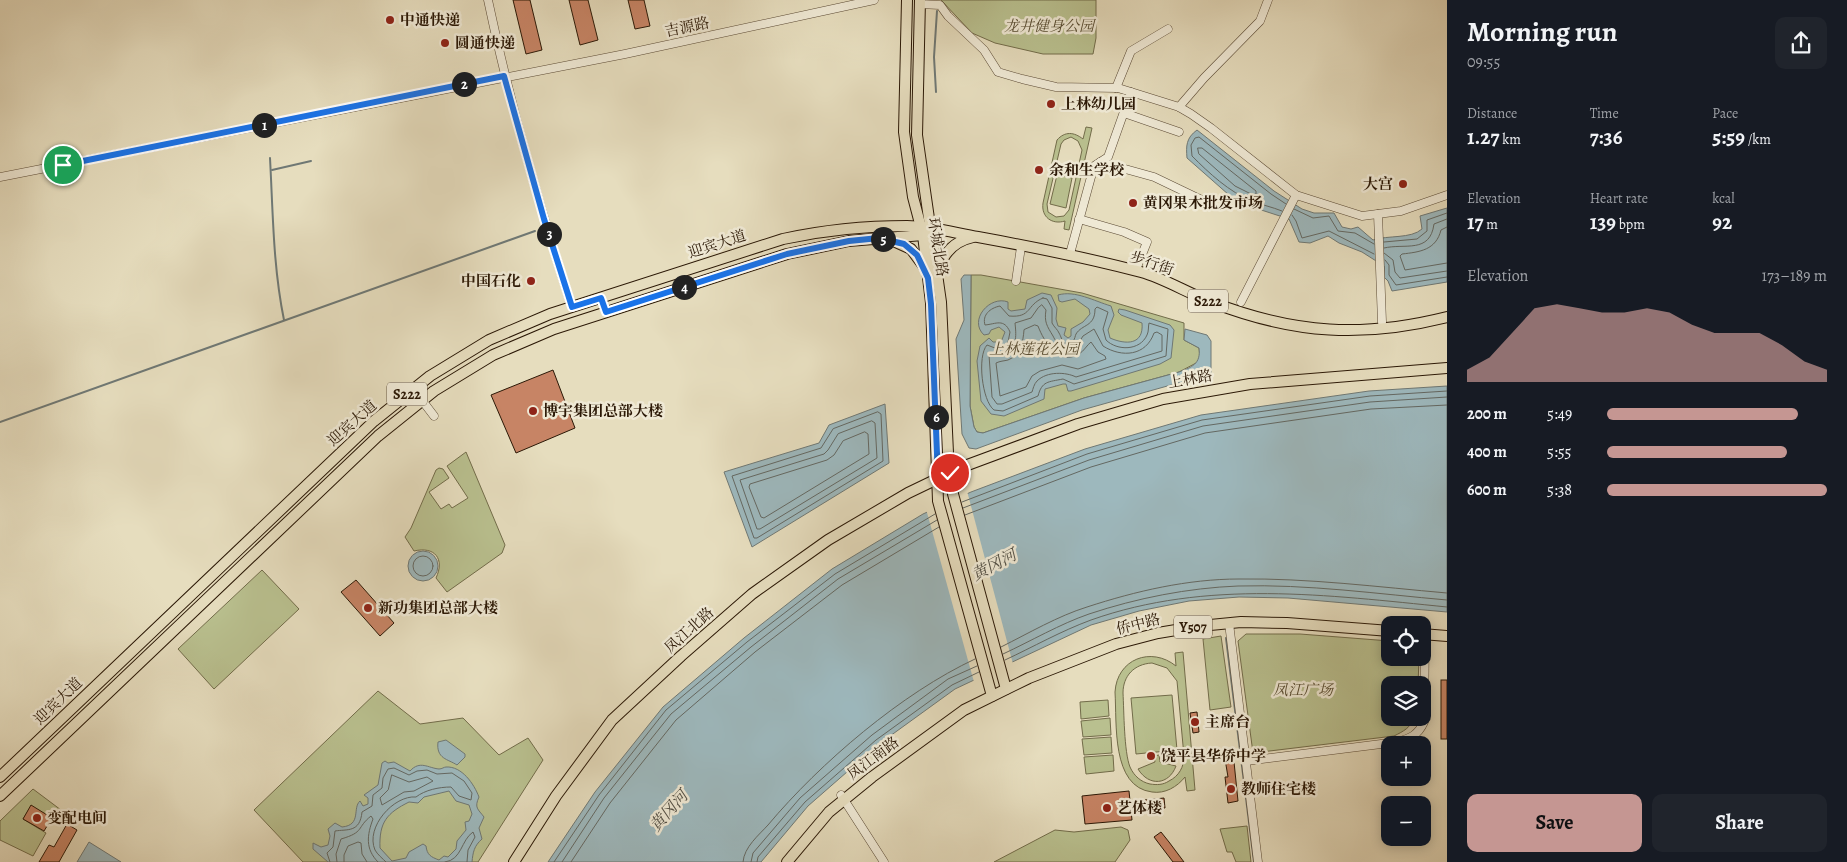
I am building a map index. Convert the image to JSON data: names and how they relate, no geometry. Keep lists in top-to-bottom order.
{
  "streets": {
    "main road": [
      "迎宾大道",
      "环城北路",
      "步行街",
      "S222",
      "上林路",
      "侨中路",
      "Y507",
      "凤江北路",
      "凤江南路"
    ],
    "street": ["吉源路"]
  },
  "crossings": [
    ["迎宾大道", "环城北路"],
    ["迎宾大道", "步行街"],
    ["环城北路", "步行街"],
    ["环城北路", "上林路"],
    ["环城北路", "侨中路"],
    ["环城北路", "凤江北路"],
    ["环城北路", "凤江南路"],
    ["上林路", "凤江北路"],
    ["侨中路", "凤江南路"]
  ],
  "water": ["黄冈河"],
  "parks": ["龙井健身公园", "上林莲花公园", "凤江广场"],
  "places": [
    "中通快递",
    "圆通快递",
    "上林幼儿园",
    "余和生学校",
    "大宫",
    "黄冈果木批发市场",
    "中国石化",
    "博宇集团总部大楼",
    "新功集团总部大楼",
    "主席台",
    "饶平县华侨中学",
    "教师住宅楼",
    "艺体楼",
    "变配电间"
  ],
  "page": {
    "heading": ["Morning run", "09:55"],
    "pins": [
      "2",
      "1",
      "3",
      "5",
      "4",
      "6"
    ],
    "stats": [
      ["Distance", "1.27 km"],
      ["Time", "7:36"],
      ["Pace", "5:59 /km"],
      ["Elevation", "17 m"],
      ["Heart rate", "139 bpm"],
      ["kcal", "92"]
    ],
    "chart": ["Elevation", "173–189 m"],
    "list": [
      {
        "name": "200 m",
        "note": "5:49"
      },
      {
        "name": "400 m",
        "note": "5:55"
      },
      {
        "name": "600 m",
        "note": "5:38"
      }
    ],
    "map_buttons": ["+", "−"],
    "buttons": ["Save", "Share"]
  }
}
